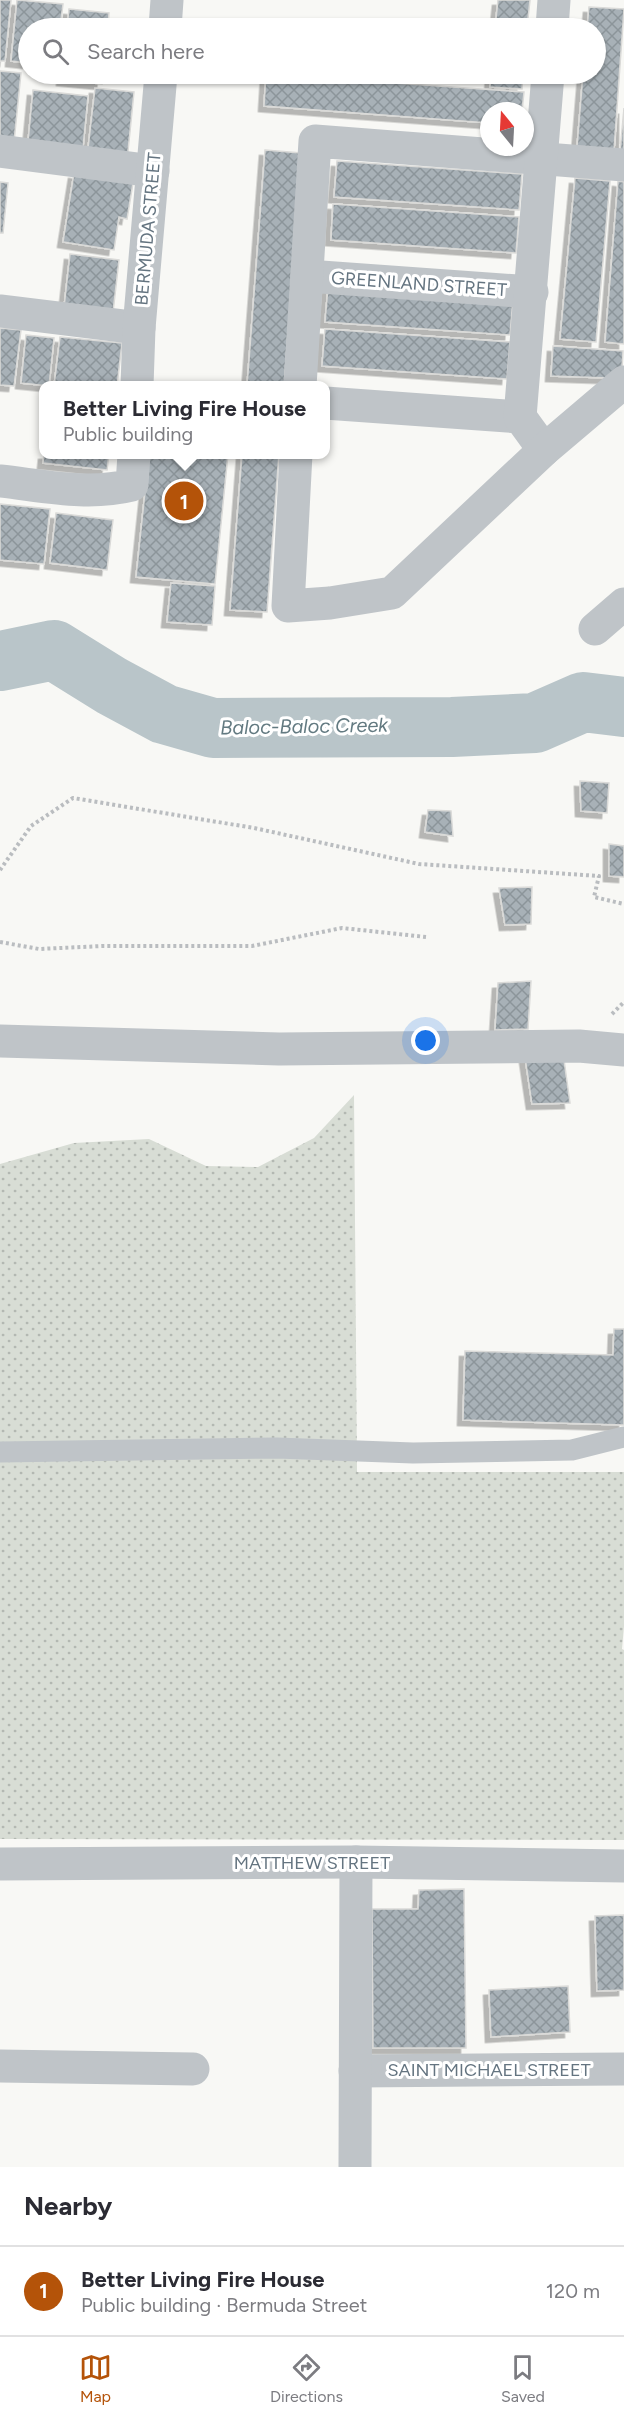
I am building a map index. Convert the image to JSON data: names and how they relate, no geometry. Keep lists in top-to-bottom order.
{
  "streets": {
    "street": [
      "BERMUDA STREET",
      "GREENLAND STREET",
      "MATTHEW STREET",
      "SAINT MICHAEL STREET"
    ]
  },
  "water": ["Baloc-Baloc Creek"],
  "north": "top",
  "page": {
    "search": "Search here",
    "popup": ["Better Living Fire House", "Public building"],
    "pins": "1",
    "heading": "Nearby",
    "list": [
      {
        "mark": "1",
        "name": "Better Living Fire House",
        "note": "Public building · Bermuda Street",
        "value": "120 m"
      }
    ],
    "nav": ["Map", "Directions", "Saved"]
  }
}
